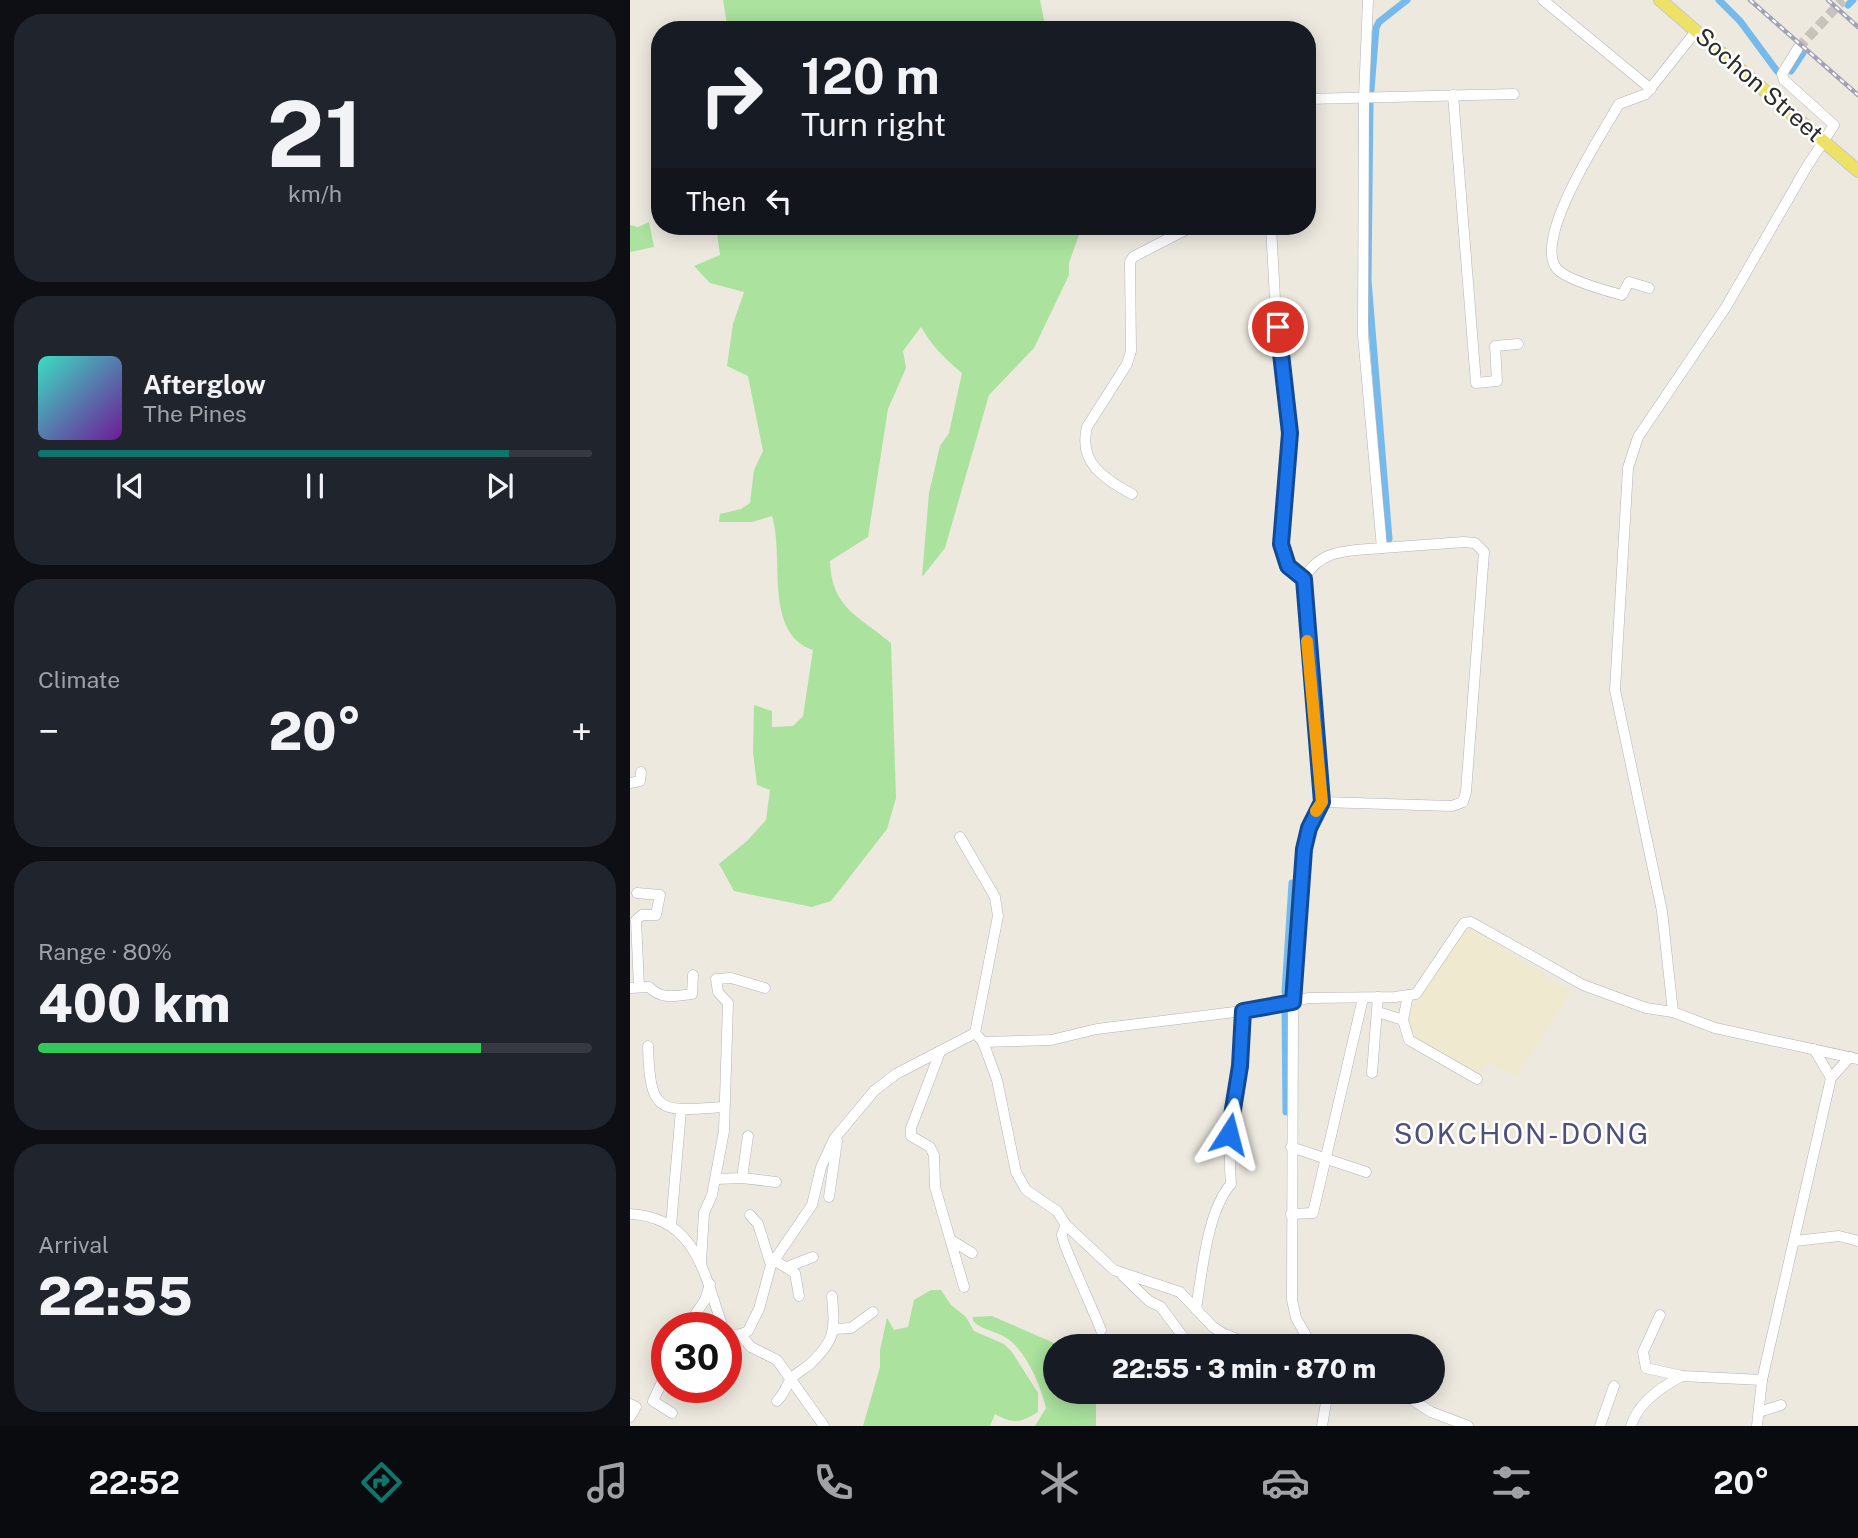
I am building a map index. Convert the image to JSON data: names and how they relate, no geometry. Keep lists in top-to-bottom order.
{
  "streets": {
    "main road": ["Sochon Street"]
  },
  "districts": ["SOKCHON-DONG"],
  "page": {
    "tile": [
      ["21", "km/h"],
      "Climate",
      ["Range · 80%", "400 km"],
      ["Arrival", "22:55"]
    ],
    "turn": ["120 m", "Turn right"],
    "then": "Then",
    "song": ["Afterglow", "The Pines"],
    "heat": ["−", "20°", "+"],
    "limit": "30",
    "trip": "22:55 · 3 min · 870 m",
    "tabs": ["22:52", "20°"]
  }
}
